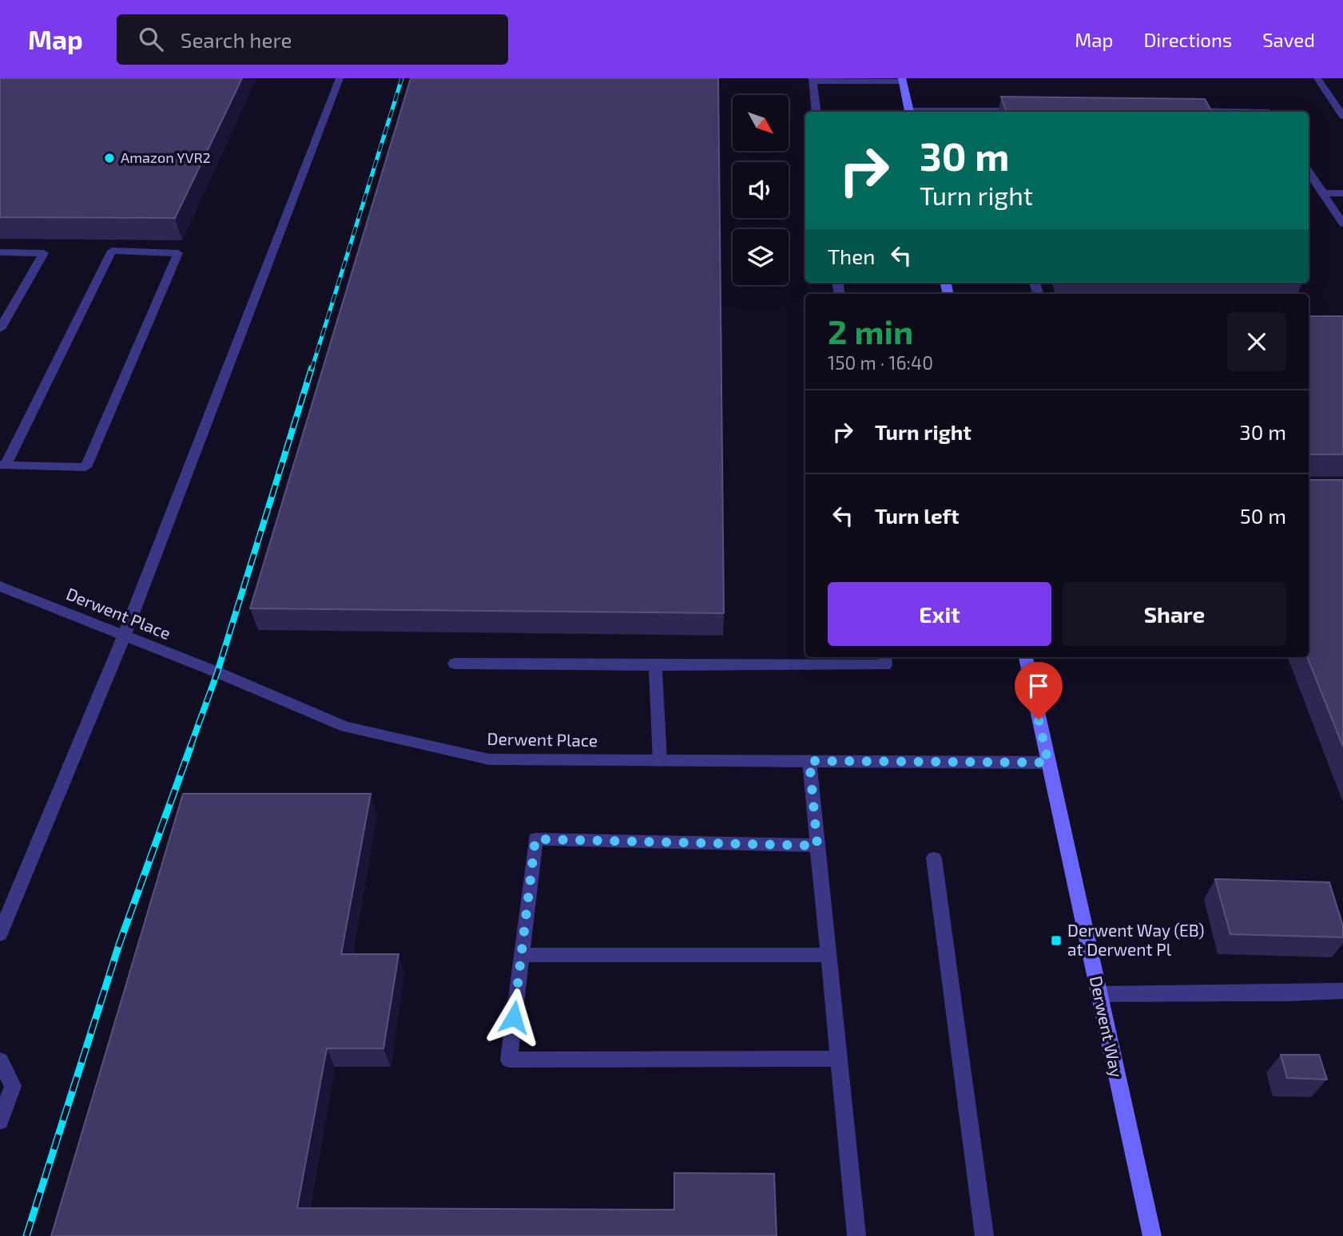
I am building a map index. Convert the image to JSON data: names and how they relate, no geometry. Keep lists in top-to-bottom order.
{
  "streets": {
    "street": ["Derwent Place", "Derwent Way"]
  },
  "crossings": [
    ["Derwent Place", "Derwent Way"]
  ],
  "places": {
    "other": ["Amazon YVR2"],
    "transit": ["Derwent Way (EB) at Derwent Pl"]
  },
  "north": "bottom right",
  "page": {
    "header": "Map",
    "search": "Search here",
    "nav": ["Map", "Directions", "Saved"],
    "turn": ["30 m", "Turn right"],
    "then": "Then",
    "heading": ["2 min", "150 m · 16:40"],
    "list": [
      {
        "name": "Turn right",
        "value": "30 m"
      },
      {
        "name": "Turn left",
        "value": "50 m"
      }
    ],
    "buttons": ["Exit", "Share"]
  }
}
